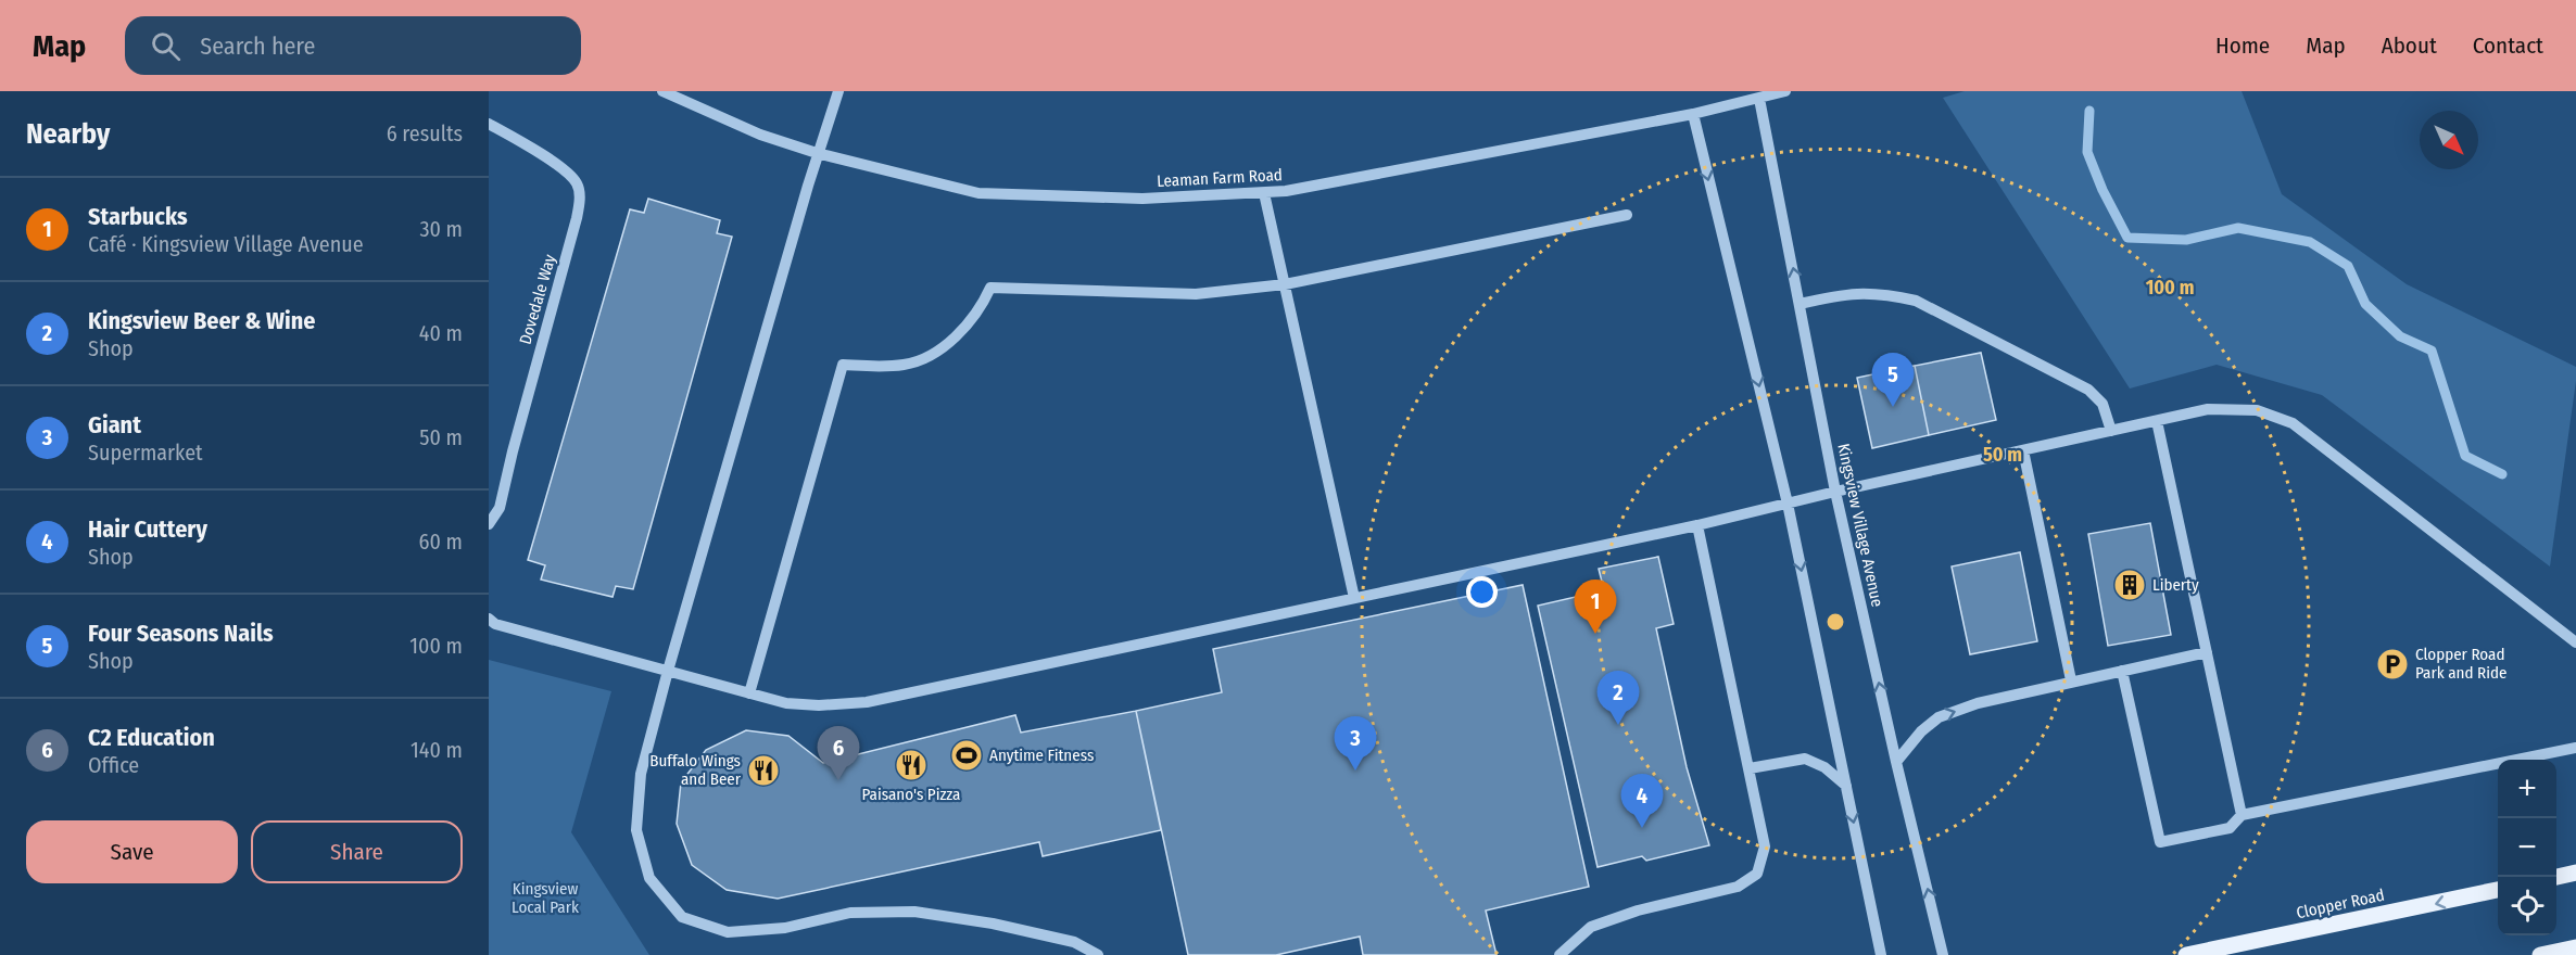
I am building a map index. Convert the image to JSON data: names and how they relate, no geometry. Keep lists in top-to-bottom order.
{
  "streets": {
    "main road": ["Clopper Road"],
    "street": ["Leaman Farm Road", "Dovedale Way", "Kingsview Village Avenue"]
  },
  "crossings": [
    ["Leaman Farm Road", "Kingsview Village Avenue"]
  ],
  "one_way": ["Clopper Road"],
  "parks": ["Kingsview Local Park"],
  "places": {
    "building": ["Liberty"],
    "parking": ["Clopper Road Park and Ride"],
    "sports": ["Anytime Fitness"],
    "restaurant": ["Paisano's Pizza", "Buffalo Wings and Beer"]
  },
  "north": "bottom right",
  "page": {
    "header": "Map",
    "search": "Search here",
    "nav": [
      "Home",
      "Map",
      "About",
      "Contact"
    ],
    "heading": ["Nearby", "6 results"],
    "list": [
      {
        "mark": "1",
        "name": "Starbucks",
        "note": "Café · Kingsview Village Avenue",
        "value": "30 m"
      },
      {
        "mark": "2",
        "name": "Kingsview Beer & Wine",
        "note": "Shop",
        "value": "40 m"
      },
      {
        "mark": "3",
        "name": "Giant",
        "note": "Supermarket",
        "value": "50 m"
      },
      {
        "mark": "4",
        "name": "Hair Cuttery",
        "note": "Shop",
        "value": "60 m"
      },
      {
        "mark": "5",
        "name": "Four Seasons Nails",
        "note": "Shop",
        "value": "100 m"
      },
      {
        "mark": "6",
        "name": "C2 Education",
        "note": "Office",
        "value": "140 m"
      }
    ],
    "pins": [
      "5",
      "1",
      "2",
      "3",
      "6",
      "4"
    ],
    "map_buttons": ["+", "−"],
    "buttons": ["Save", "Share"]
  },
  "rings": ["100 m", "50 m"]
}
